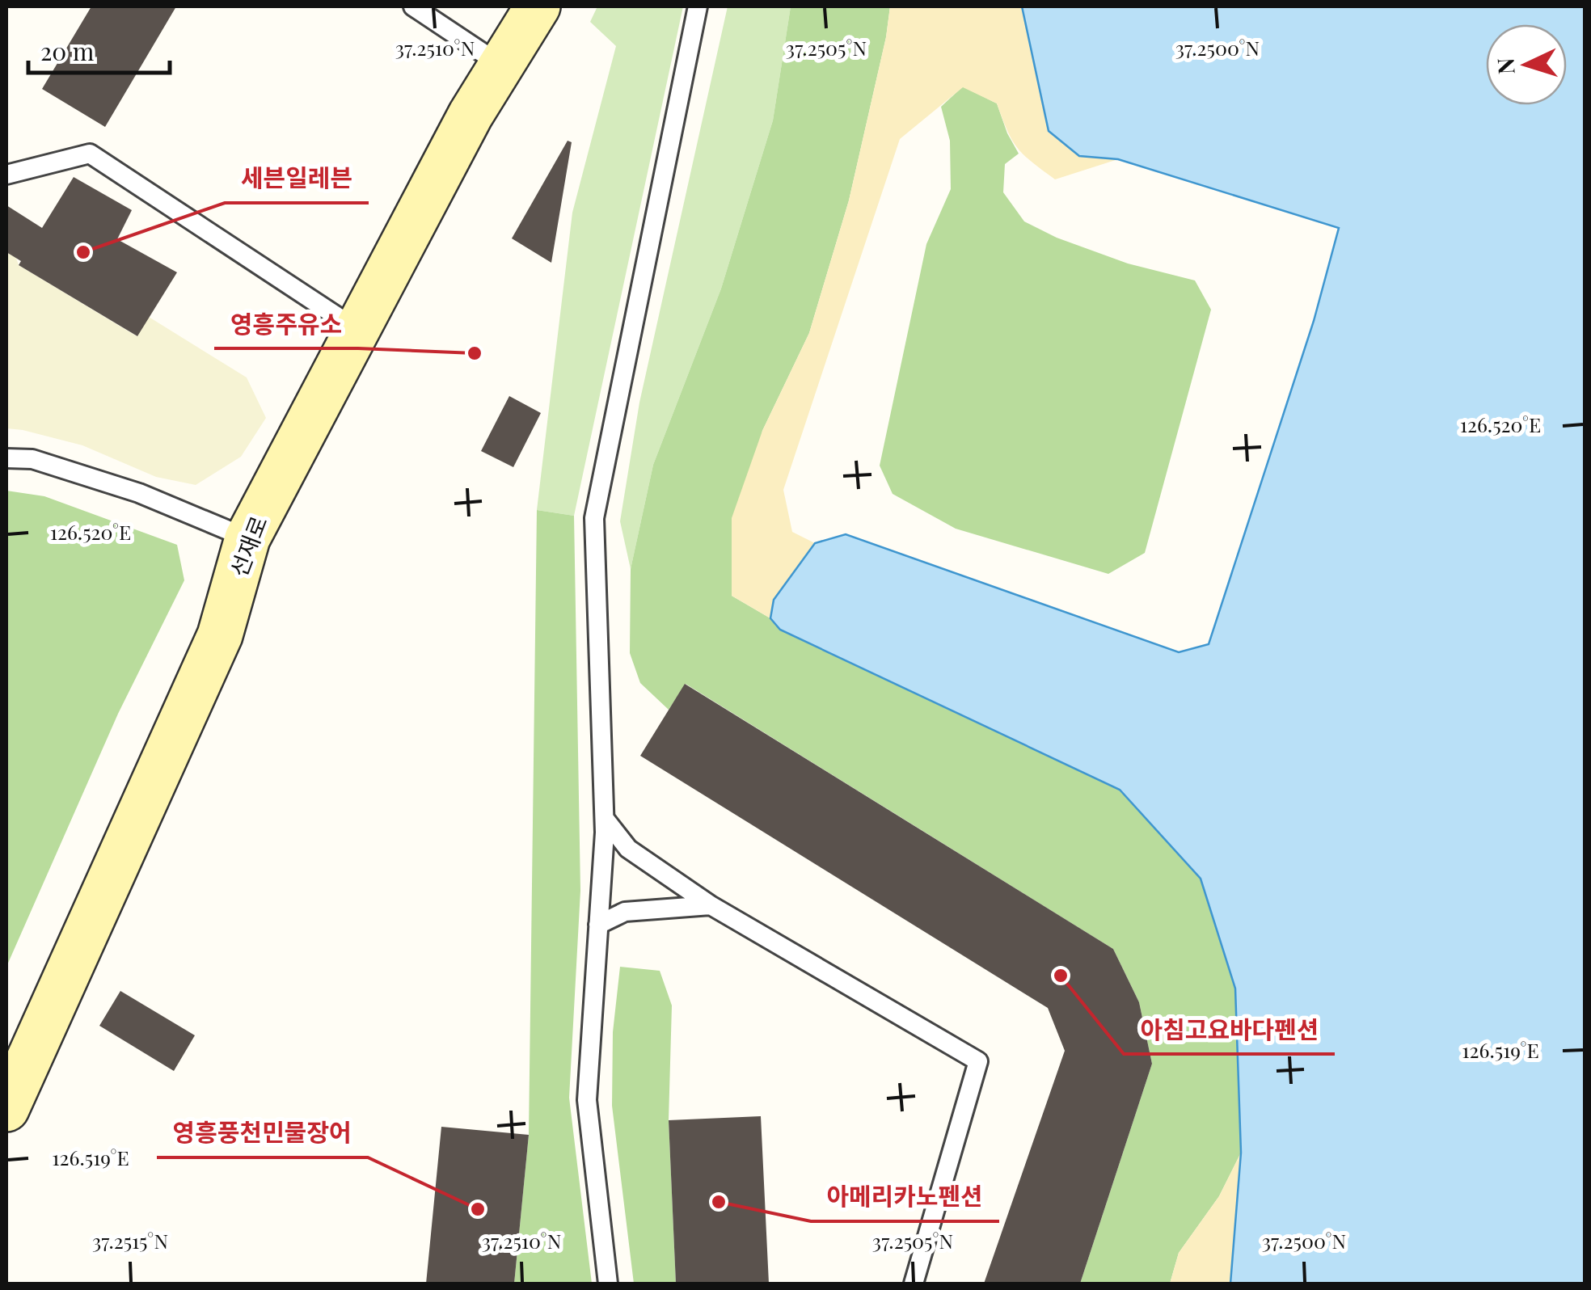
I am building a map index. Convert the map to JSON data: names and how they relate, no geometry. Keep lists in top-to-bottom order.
{
  "streets": {
    "street": ["선재로"]
  },
  "places": [
    "세븐일레븐",
    "영흥주유소",
    "아침고요바다펜션",
    "아메리카노펜션",
    "영흥풍천민물장어"
  ],
  "scale_bar": "20 m",
  "north": "left",
  "coordinates": [
    "37.2510°N",
    "37.2505°N",
    "37.2500°N",
    "126.520°E",
    "126.519°E",
    "37.2515°N"
  ]
}
